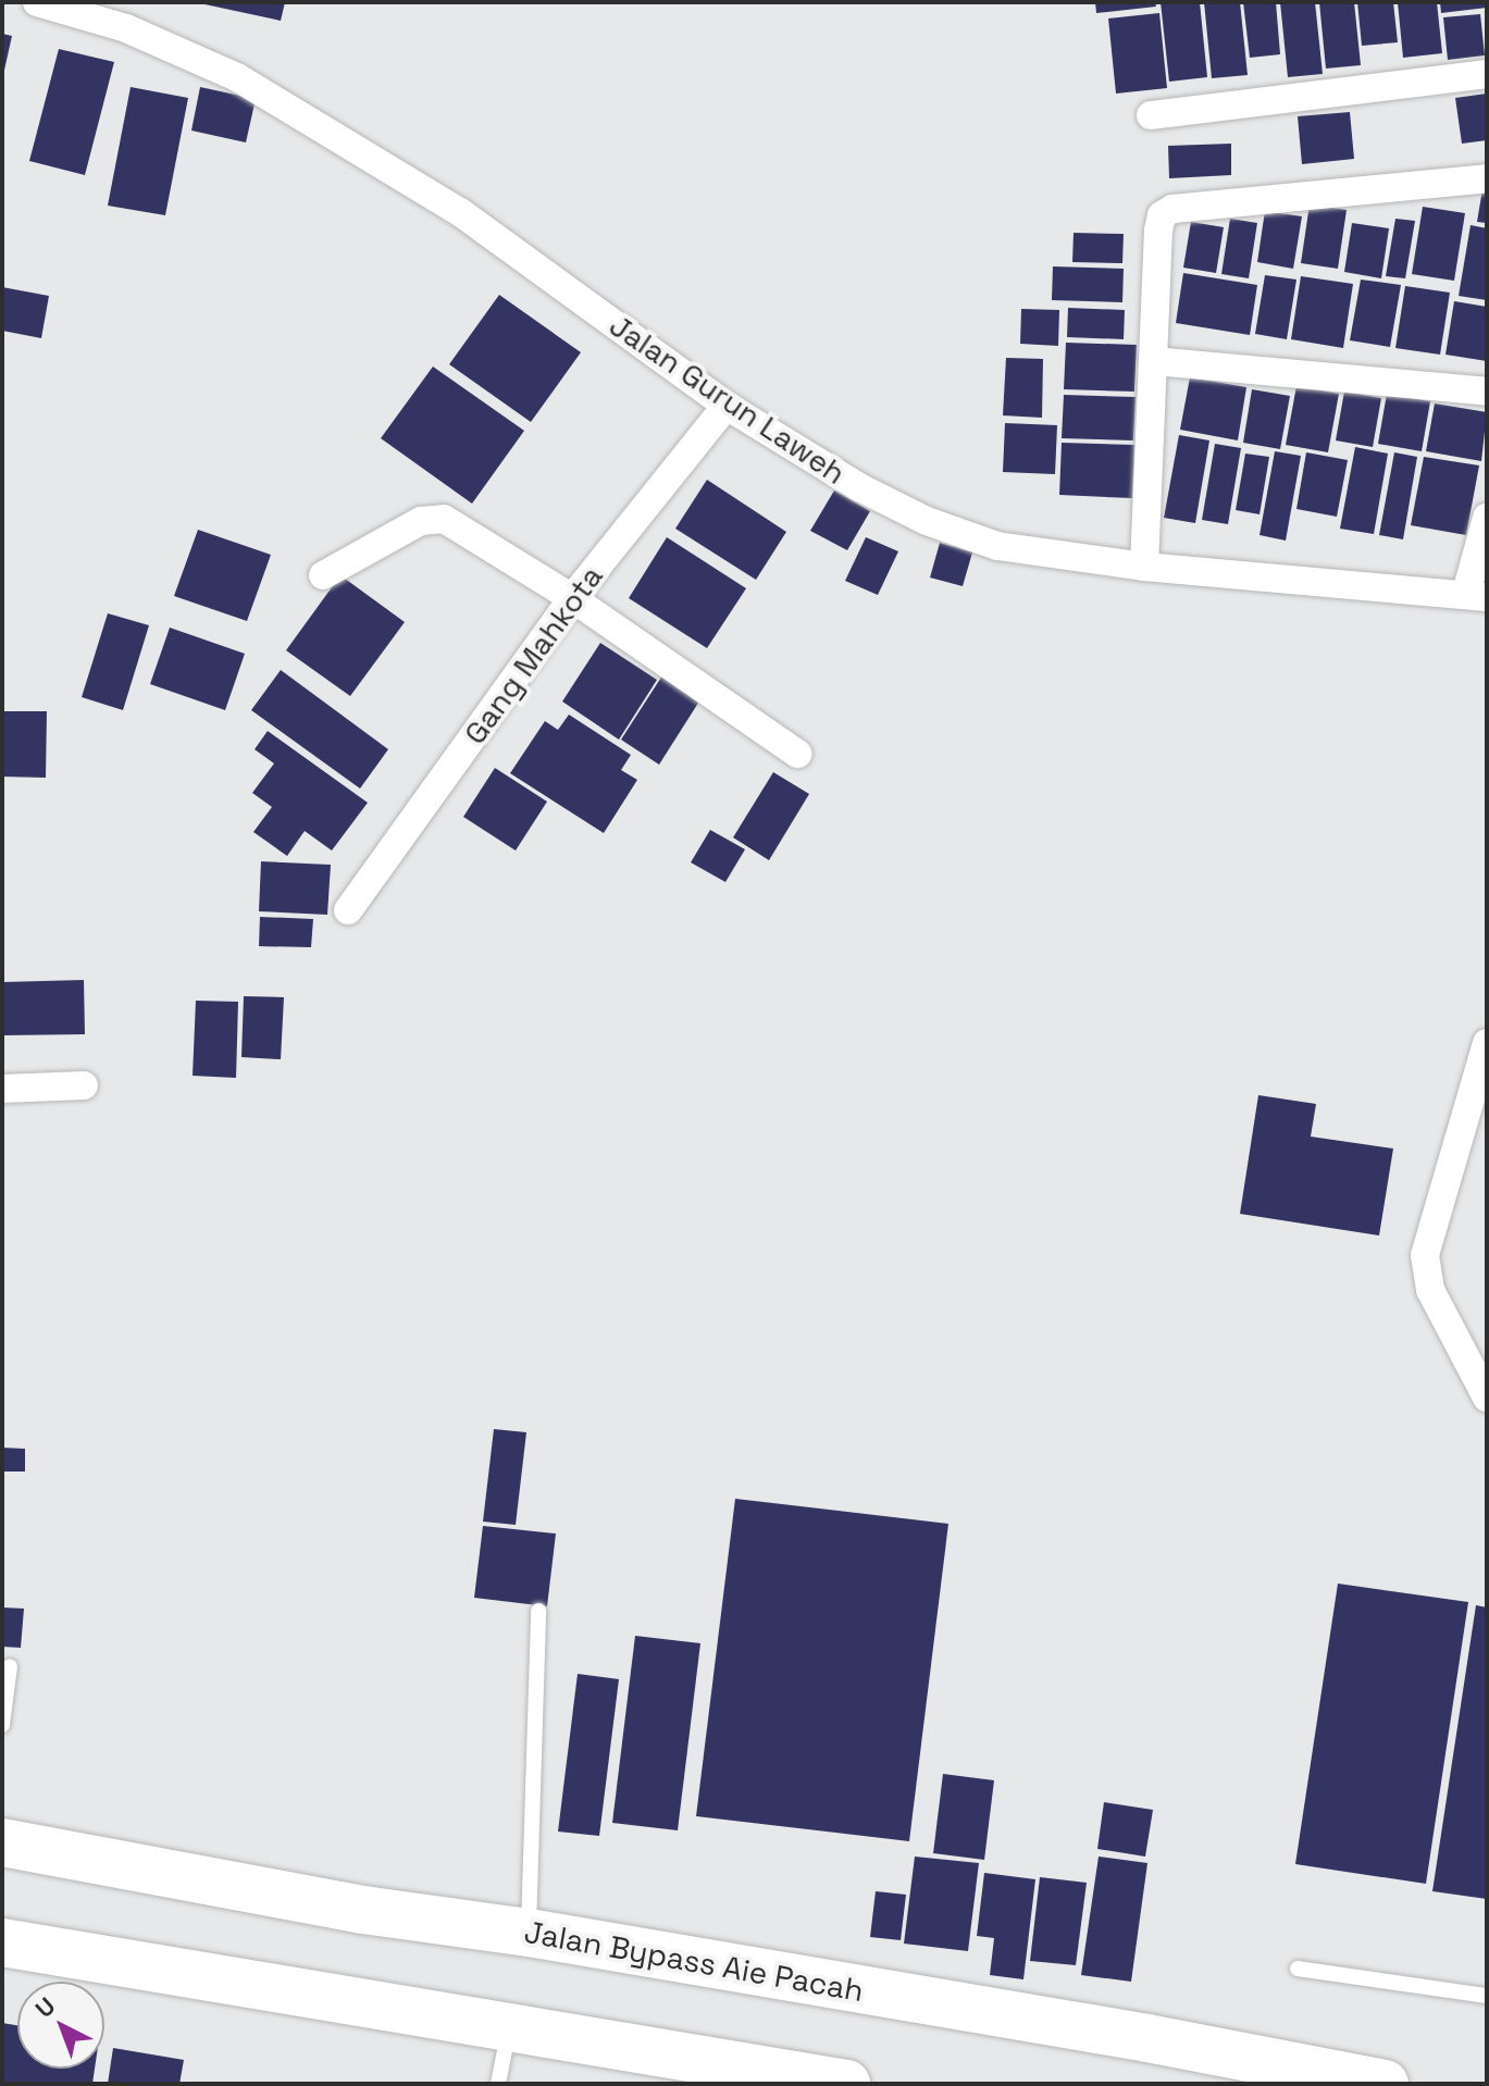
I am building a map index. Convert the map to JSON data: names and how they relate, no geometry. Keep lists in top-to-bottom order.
{
  "streets": {
    "highway": ["Jalan Bypass Aie Pacah"],
    "street": ["Jalan Gurun Laweh", "Gang Mahkota"]
  },
  "crossings": [
    ["Jalan Gurun Laweh", "Gang Mahkota"]
  ],
  "north": "top left"
}
